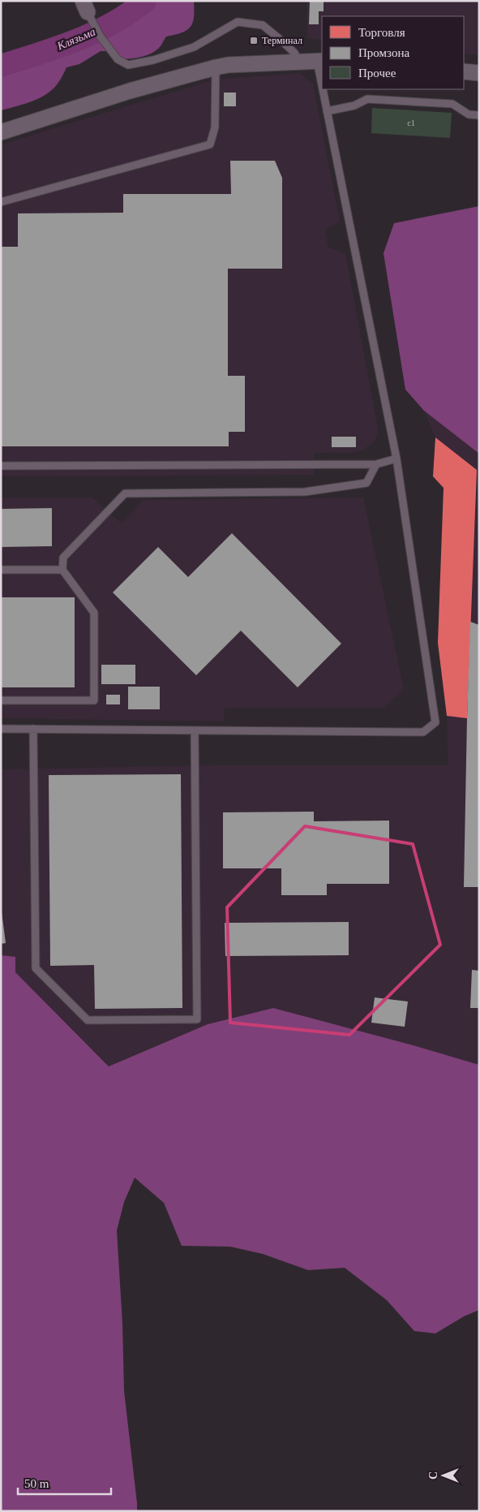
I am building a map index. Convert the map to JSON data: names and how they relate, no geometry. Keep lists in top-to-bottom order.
{
  "water": ["Клязьма"],
  "places": {
    "transit": ["Терминал"]
  },
  "house_numbers": ["с1"],
  "legend": ["Торговля", "Промзона", "Прочее"],
  "scale_bar": "50 m",
  "north": "left"
}
